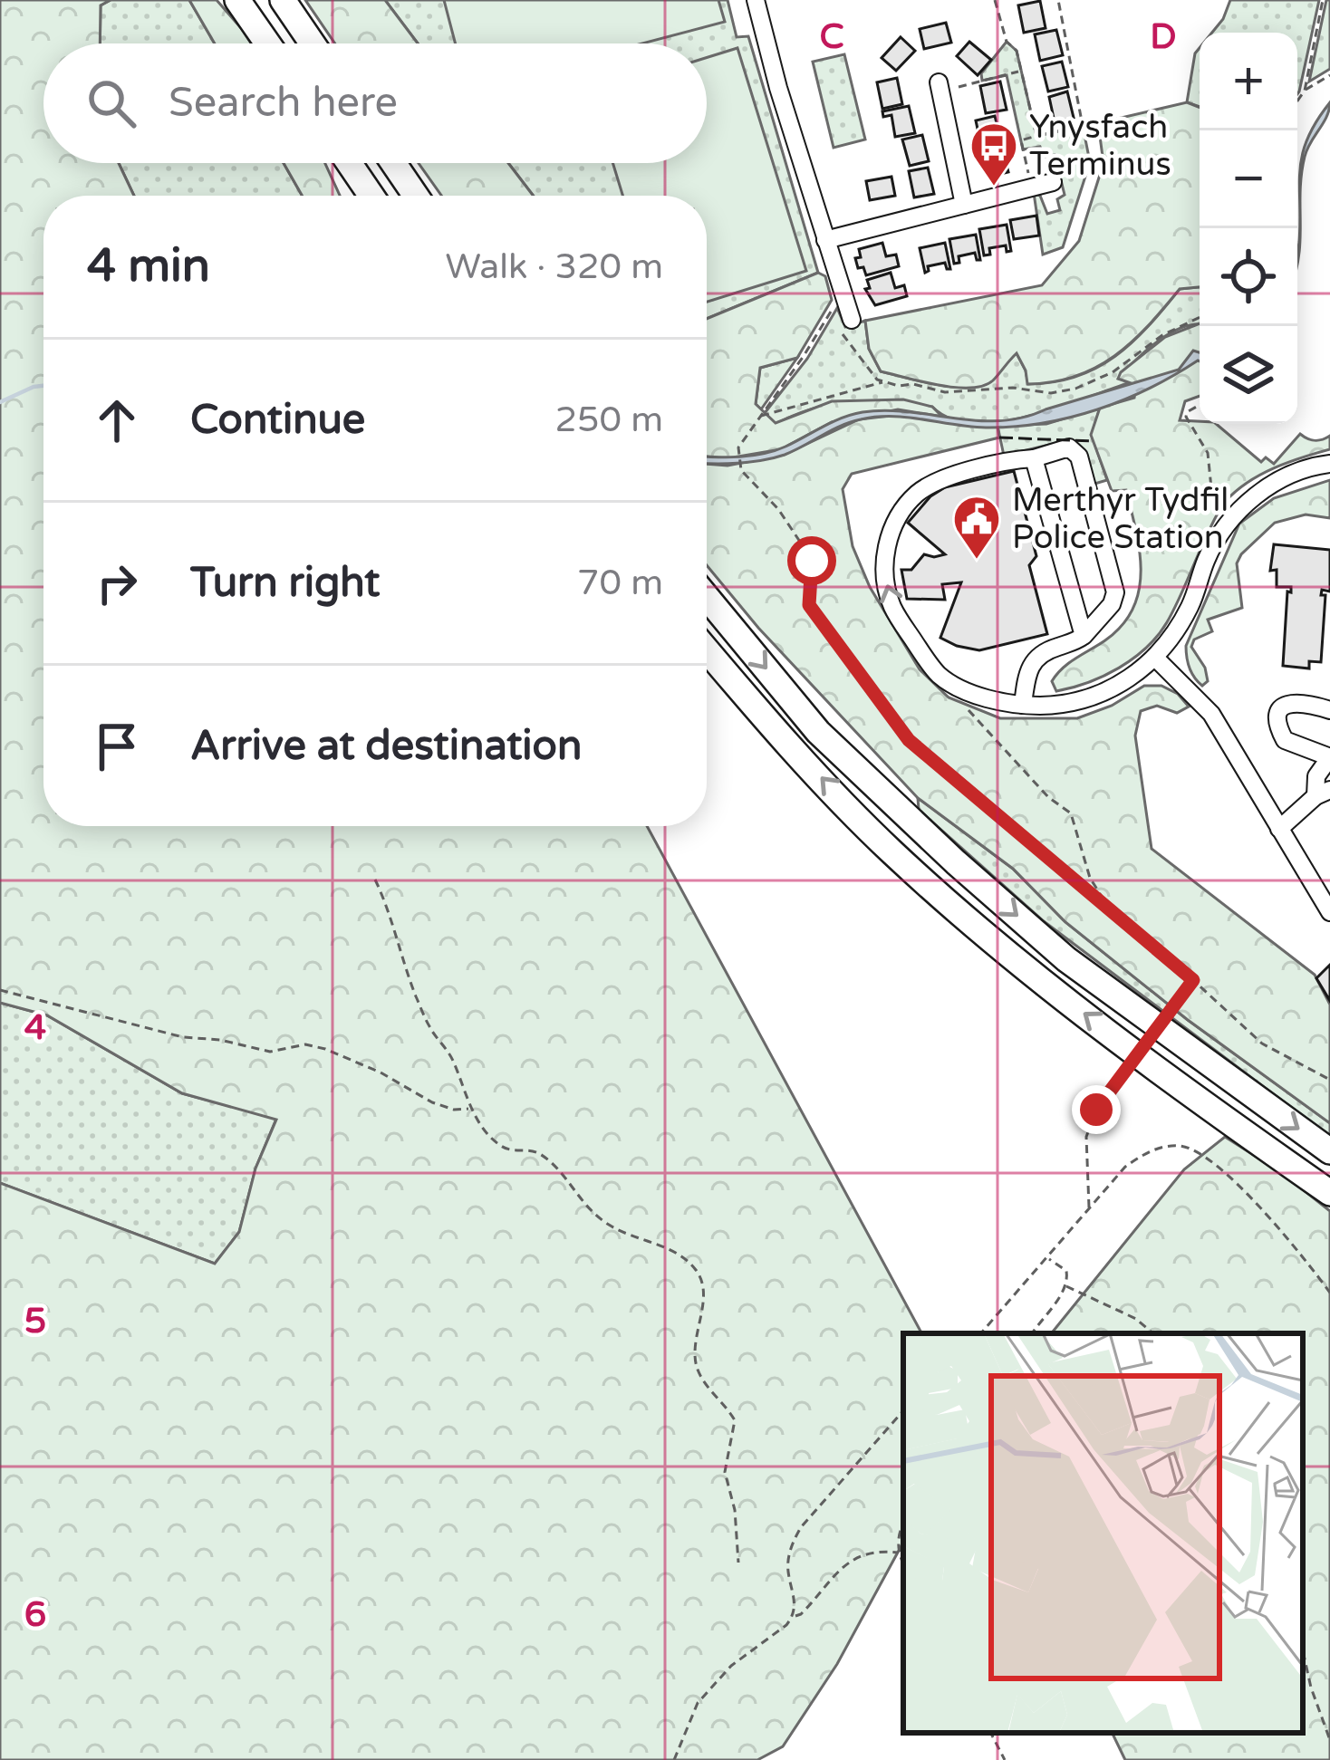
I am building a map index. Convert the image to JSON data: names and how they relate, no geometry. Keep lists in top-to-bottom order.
{
  "places": {
    "bus stop": ["Ynysfach Terminus"],
    "public building": ["Merthyr Tydfil Police Station"]
  },
  "page": {
    "map_buttons": ["+", "−"],
    "search": "Search here",
    "heading": ["4 min", "Walk · 320 m"],
    "list": [
      ["Continue", "250 m"],
      ["Turn right", "70 m"],
      "Arrive at destination"
    ]
  },
  "grid": {
    "columns": ["C", "D"],
    "rows": ["4", "5", "6"]
  }
}
